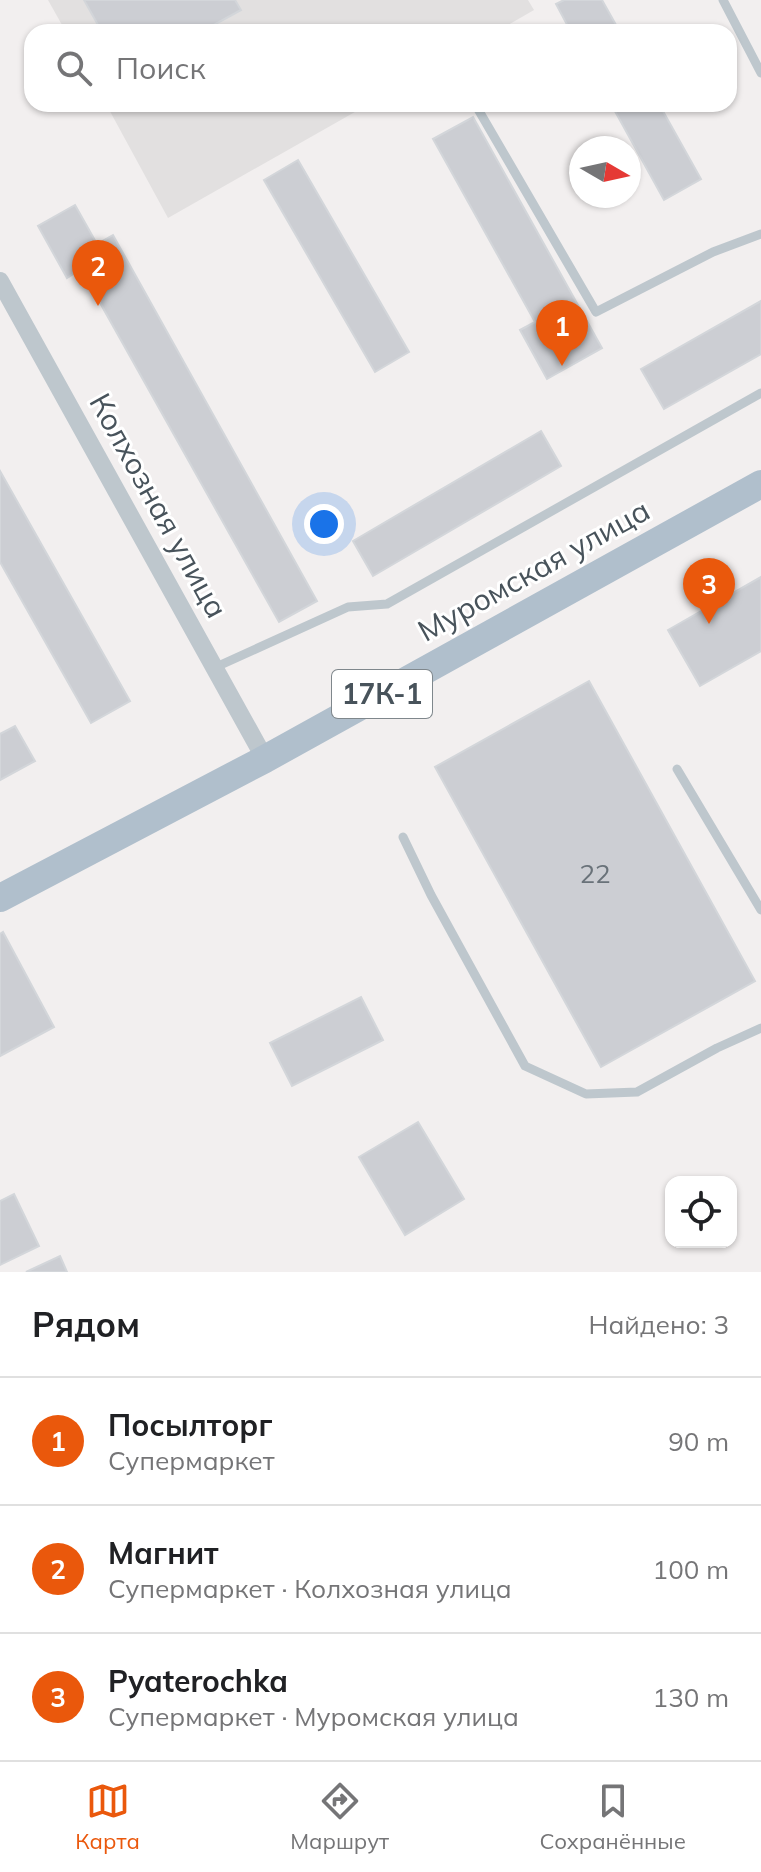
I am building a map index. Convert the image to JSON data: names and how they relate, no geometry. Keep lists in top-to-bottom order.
{
  "streets": {
    "main road": ["Муромская улица", "17К-1"],
    "street": ["Колхозная улица"]
  },
  "crossings": [
    ["Колхозная улица", "Муромская улица"]
  ],
  "house_numbers": ["22"],
  "north": "right",
  "page": {
    "search": "Поиск",
    "pins": ["2", "1", "3"],
    "heading": ["Рядом", "Найдено: 3"],
    "list": [
      {
        "mark": "1",
        "name": "Посылторг",
        "note": "Супермаркет",
        "value": "90 m"
      },
      {
        "mark": "2",
        "name": "Магнит",
        "note": "Супермаркет · Колхозная улица",
        "value": "100 m"
      },
      {
        "mark": "3",
        "name": "Pyaterochka",
        "note": "Супермаркет · Муромская улица",
        "value": "130 m"
      }
    ],
    "nav": ["Карта", "Маршрут", "Сохранённые"]
  }
}
